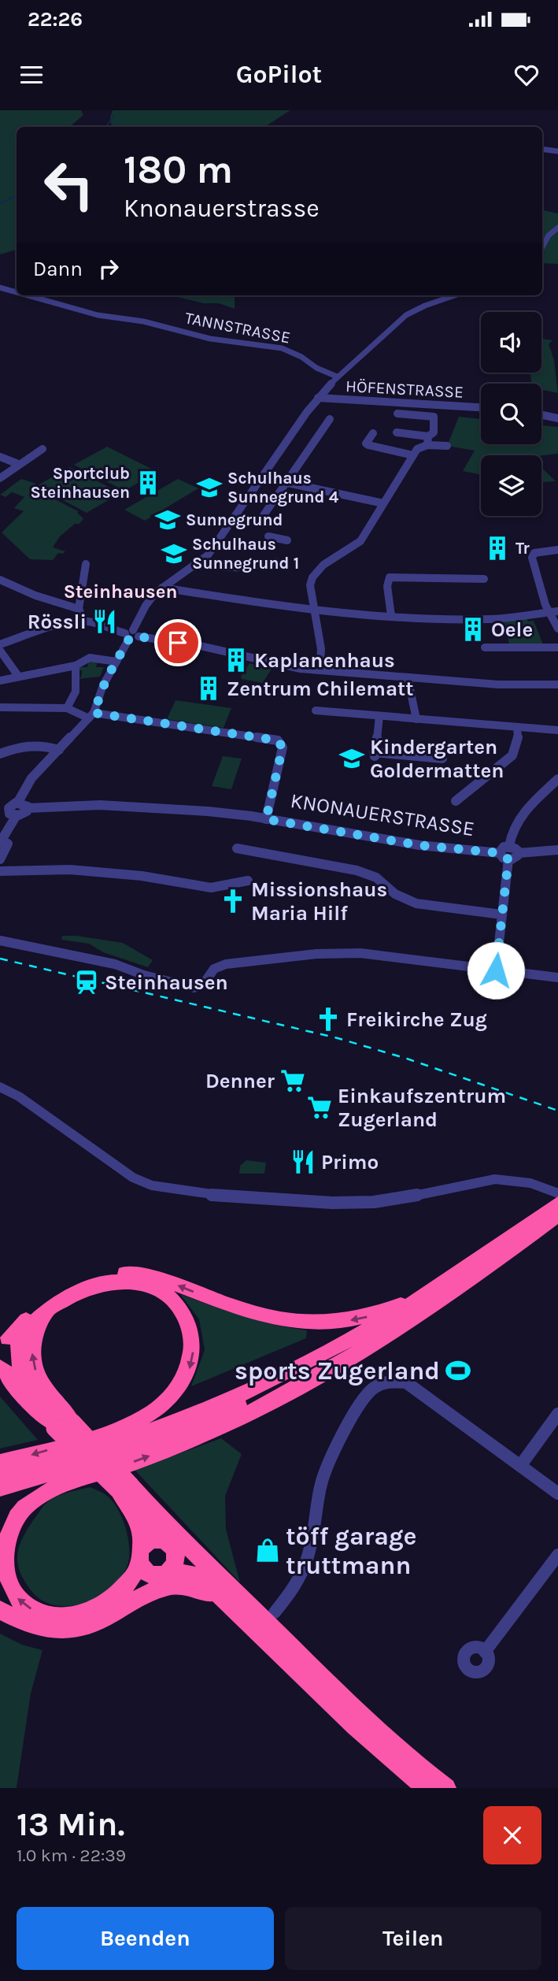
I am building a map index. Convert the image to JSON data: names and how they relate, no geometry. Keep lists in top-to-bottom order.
{
  "streets": {
    "street": ["TANNSTRASSE", "HÖFENSTRASSE", "KNONAUERSTRASSE"]
  },
  "districts": ["Steinhausen"],
  "places": {
    "building": [
      "Sportclub Steinhausen",
      "Tr",
      "Oele",
      "Kaplanenhaus",
      "Zentrum Chilematt"
    ],
    "school or university": [
      "Schulhaus Sunnegrund 4",
      "Sunnegrund",
      "Schulhaus Sunnegrund 1",
      "Kindergarten Goldermatten"
    ],
    "restaurant": ["Rössli", "Primo"],
    "church": ["Missionshaus Maria Hilf", "Freikirche Zug"],
    "station": ["Steinhausen"],
    "supermarket": ["Denner", "Einkaufszentrum Zugerland"],
    "sports": ["sports Zugerland"],
    "shop": ["töff garage truttmann"]
  },
  "page": {
    "status": "22:26",
    "header": "GoPilot",
    "turn": ["180 m", "Knonauerstrasse"],
    "then": "Dann",
    "heading": ["13 Min.", "1.0 km · 22:39"],
    "buttons": ["Beenden", "Teilen"]
  }
}
